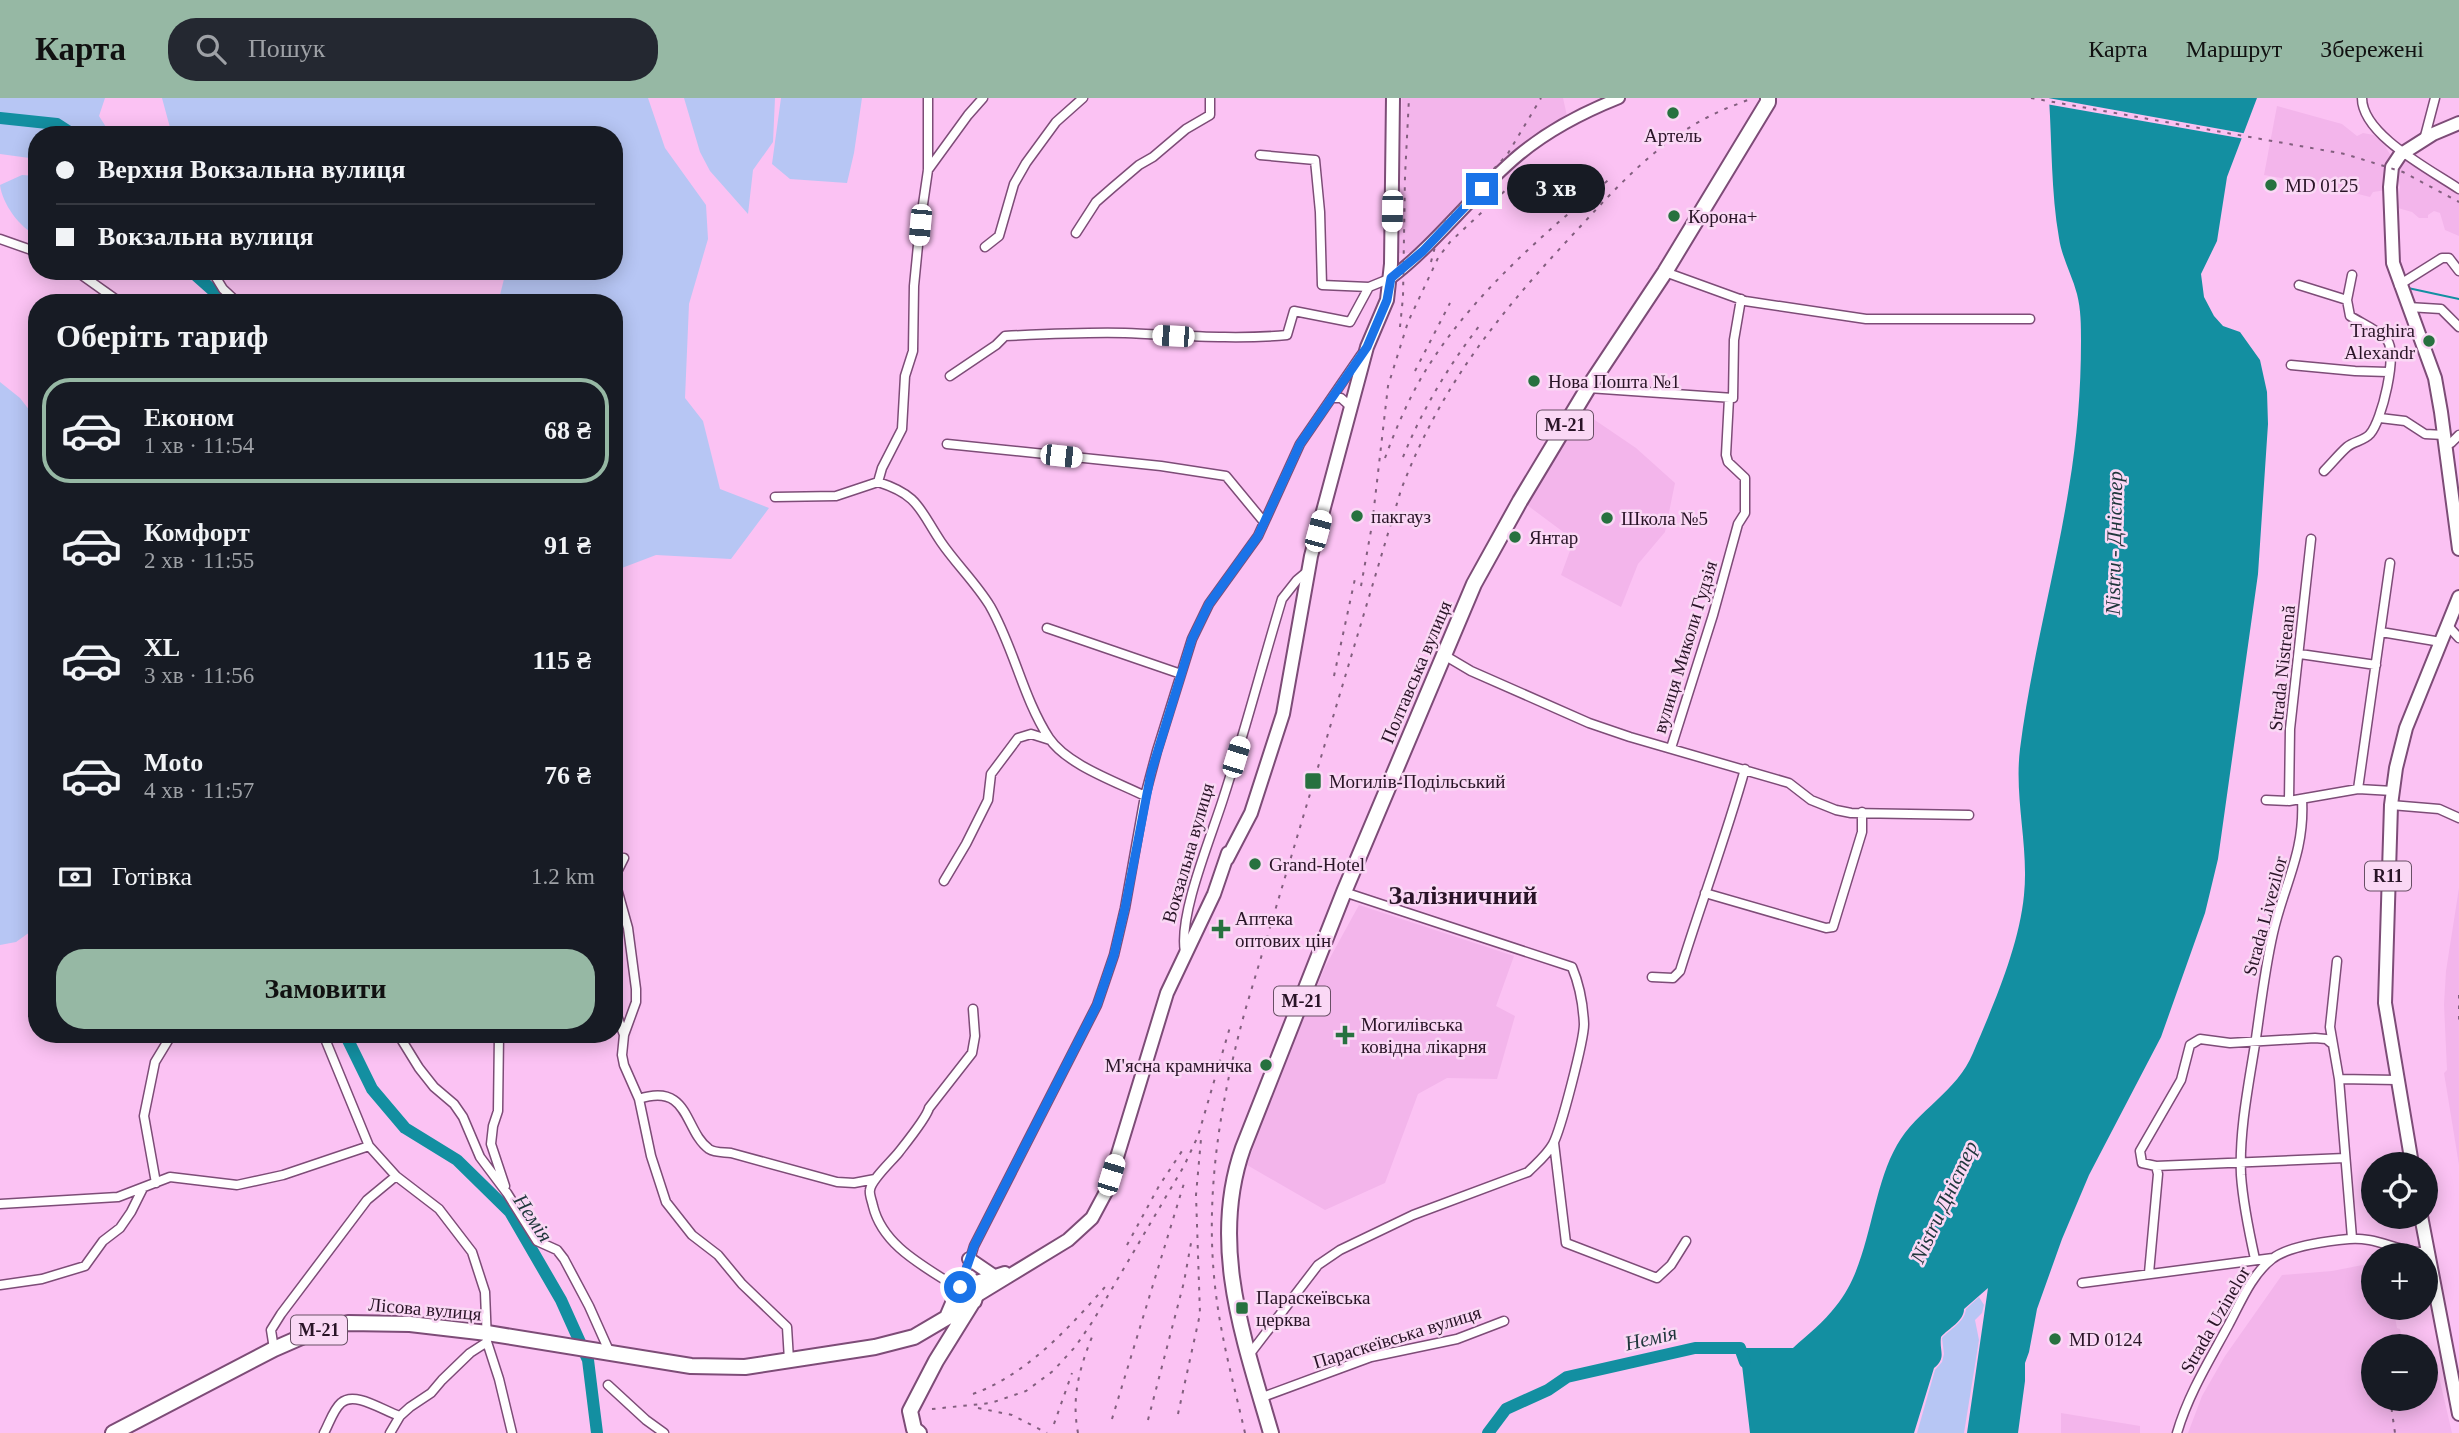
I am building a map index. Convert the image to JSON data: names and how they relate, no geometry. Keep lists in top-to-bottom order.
{
  "streets": {
    "highway": [
      "М-21",
      "Полтавська вулиця",
      "Вокзальна вулиця",
      "Лісова вулиця"
    ],
    "main road": ["R11"],
    "street": [
      "вулиця Миколи Гудзія",
      "Strada Nistreană",
      "Strada Livezilor",
      "Strada Uzinelor",
      "Параскеївська вулиця"
    ]
  },
  "crossings": [
    ["М-21", "Вокзальна вулиця"],
    ["М-21", "Лісова вулиця"],
    ["Полтавська вулиця", "Параскеївська вулиця"]
  ],
  "districts": ["Залізничний"],
  "water": ["Nistru - Дністер", "Nistru Дністер", "Немія"],
  "places": {
    "other": [
      "Артель",
      "MD 0125",
      "Корона+",
      "Traghira Alexandr",
      "Нова Пошта №1",
      "пакгауз",
      "Школа №5",
      "Янтар",
      "Grand-Hotel",
      "М'ясна крамничка",
      "MD 0124"
    ],
    "transit": ["Могилів-Подільський", "Параскеївська церква"],
    "health": ["Аптека оптових цін", "Могилівська ковідна лікарня"]
  },
  "page": {
    "header": "Карта",
    "search": "Пошук",
    "nav": ["Карта", "Маршрут", "Збережені"],
    "banner": ["Верхня Вокзальна вулиця", "Вокзальна вулиця"],
    "bubble": "3 хв",
    "heading": "Оберіть тариф",
    "list": [
      {
        "name": "Економ",
        "note": "1 хв · 11:54",
        "value": "68 ₴"
      },
      {
        "name": "Комфорт",
        "note": "2 хв · 11:55",
        "value": "91 ₴"
      },
      {
        "name": "XL",
        "note": "3 хв · 11:56",
        "value": "115 ₴"
      },
      {
        "name": "Moto",
        "note": "4 хв · 11:57",
        "value": "76 ₴"
      }
    ],
    "pay": ["Готівка", "1.2 km"],
    "buttons": "Замовити",
    "map_buttons": ["+", "−"]
  }
}
